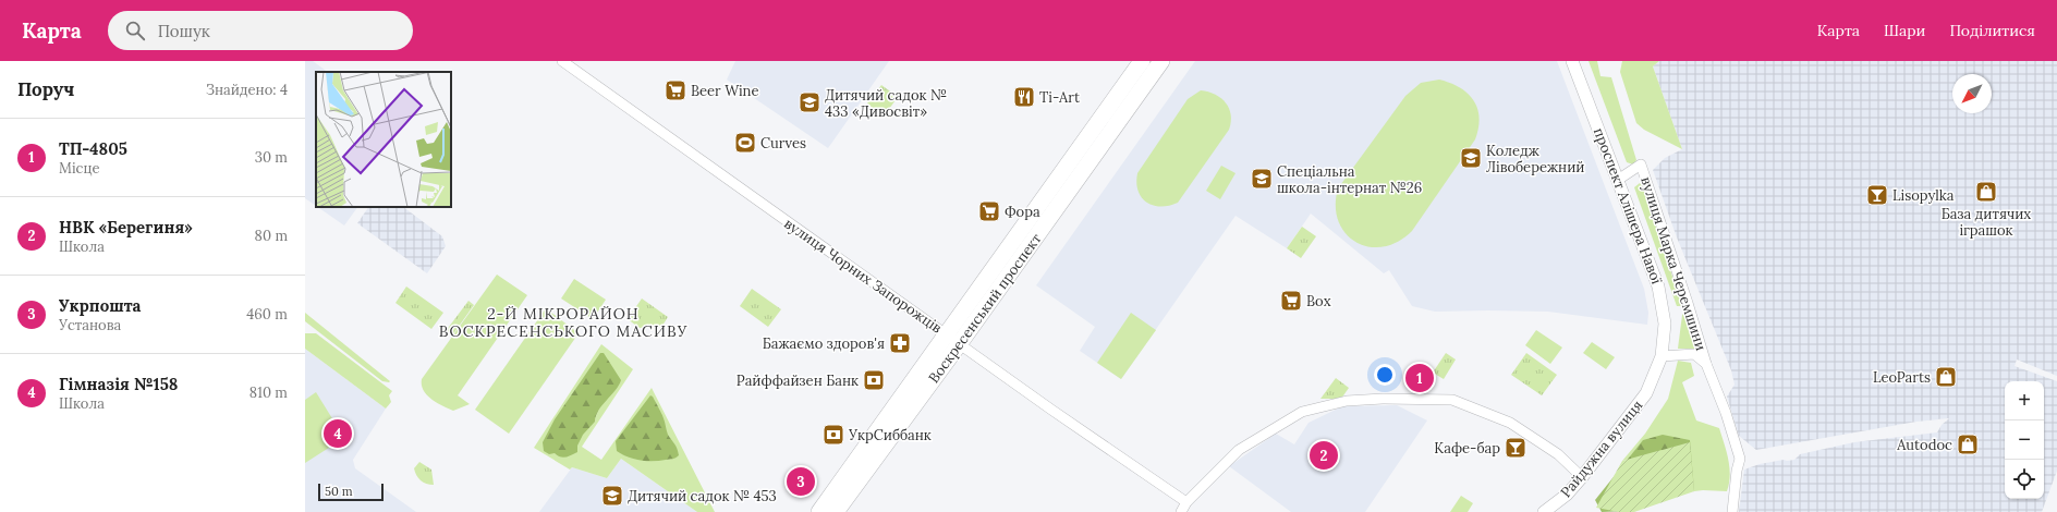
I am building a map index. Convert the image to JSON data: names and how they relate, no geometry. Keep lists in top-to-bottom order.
{
  "streets": {
    "main road": ["Воскресенський проспект"],
    "street": [
      "проспект Алішера Навої",
      "вулиця Марка Черемшини",
      "вулиця Чорних Запорожців",
      "Райдужна вулиця"
    ]
  },
  "crossings": [
    ["проспект Алішера Навої", "вулиця Марка Черемшини"],
    ["проспект Алішера Навої", "Райдужна вулиця"],
    ["вулиця Марка Черемшини", "Райдужна вулиця"],
    ["вулиця Чорних Запорожців", "Воскресенський проспект"]
  ],
  "districts": ["2-Й МІКРОРАЙОН ВОСКРЕСЕНСЬКОГО МАСИВУ"],
  "places": {
    "supermarket": ["Beer Wine", "Фора", "Box"],
    "restaurant": ["Ti-Art"],
    "school or university": [
      "Дитячий садок № 433 «Дивосвіт»",
      "Коледж Лівобережний",
      "Спеціальна школа-інтернат №26",
      "Дитячий садок № 453"
    ],
    "sports": ["Curves"],
    "shop": ["База дитячих іграшок", "LeoParts", "Autodoc"],
    "bar": ["Lisopylka", "Кафе-бар"],
    "pharmacy": ["Бажаємо здоров'я"],
    "bank": ["Райффайзен Банк", "УкрСиббанк"]
  },
  "scale_bar": "50 m",
  "north": "bottom left",
  "page": {
    "header": "Карта",
    "search": "Пошук",
    "nav": ["Карта", "Шари", "Поділитися"],
    "heading": ["Поруч", "Знайдено: 4"],
    "list": [
      {
        "mark": "1",
        "name": "ТП-4805",
        "note": "Місце",
        "value": "30 m"
      },
      {
        "mark": "2",
        "name": "НВК «Берегиня»",
        "note": "Школа",
        "value": "80 m"
      },
      {
        "mark": "3",
        "name": "Укрпошта",
        "note": "Установа",
        "value": "460 m"
      },
      {
        "mark": "4",
        "name": "Гімназія №158",
        "note": "Школа",
        "value": "810 m"
      }
    ],
    "pins": [
      "1",
      "4",
      "2",
      "3"
    ],
    "map_buttons": ["+", "−"],
    "scale": "50 m"
  }
}
